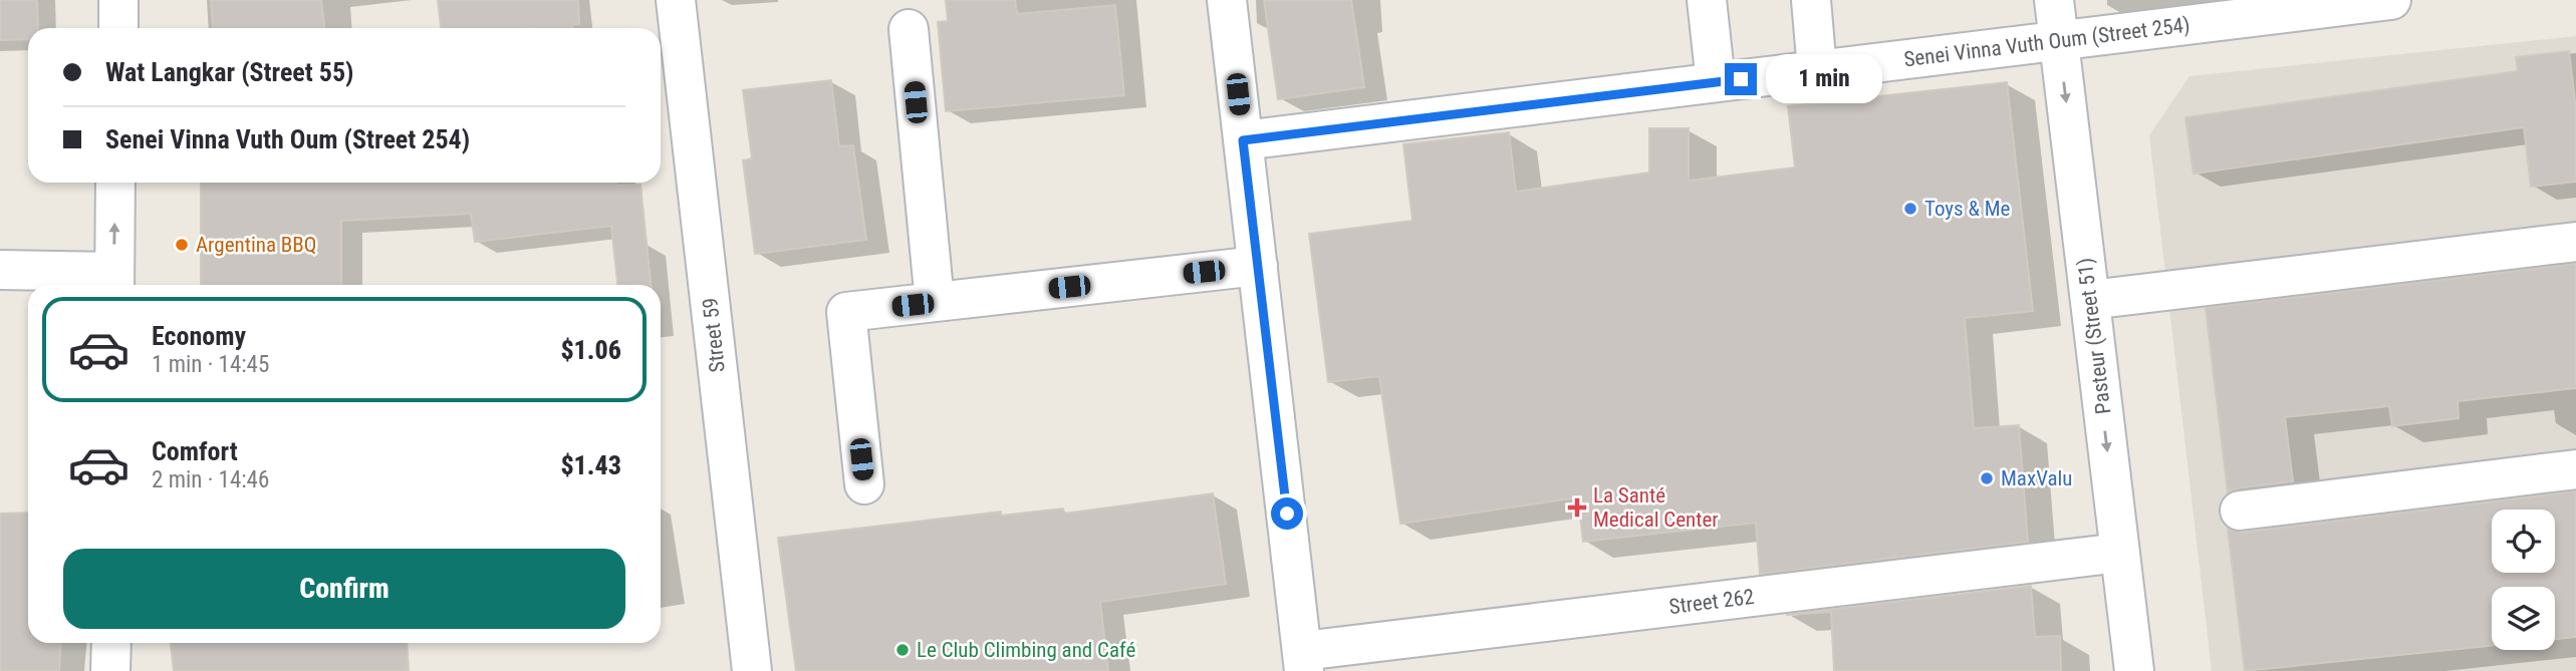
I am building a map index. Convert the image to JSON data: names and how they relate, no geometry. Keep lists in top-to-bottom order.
{
  "streets": {
    "street": [
      "Senei Vinna Vuth Oum (Street 254)",
      "Street 59",
      "Pasteur (Street 51)",
      "Street 262"
    ]
  },
  "crossings": [
    ["Senei Vinna Vuth Oum (Street 254)", "Pasteur (Street 51)"],
    ["Pasteur (Street 51)", "Street 262"]
  ],
  "one_way": ["Pasteur (Street 51)"],
  "places": {
    "other": [
      "Toys & Me",
      "Argentina BBQ",
      "MaxValu",
      "Le Club Climbing and Café"
    ],
    "health": ["La Santé Medical Center"]
  },
  "page": {
    "banner": ["Wat Langkar (Street 55)", "Senei Vinna Vuth Oum (Street 254)"],
    "bubble": "1 min",
    "list": [
      {
        "name": "Economy",
        "note": "1 min · 14:45",
        "value": "$1.06"
      },
      {
        "name": "Comfort",
        "note": "2 min · 14:46",
        "value": "$1.43"
      }
    ],
    "buttons": "Confirm"
  }
}
